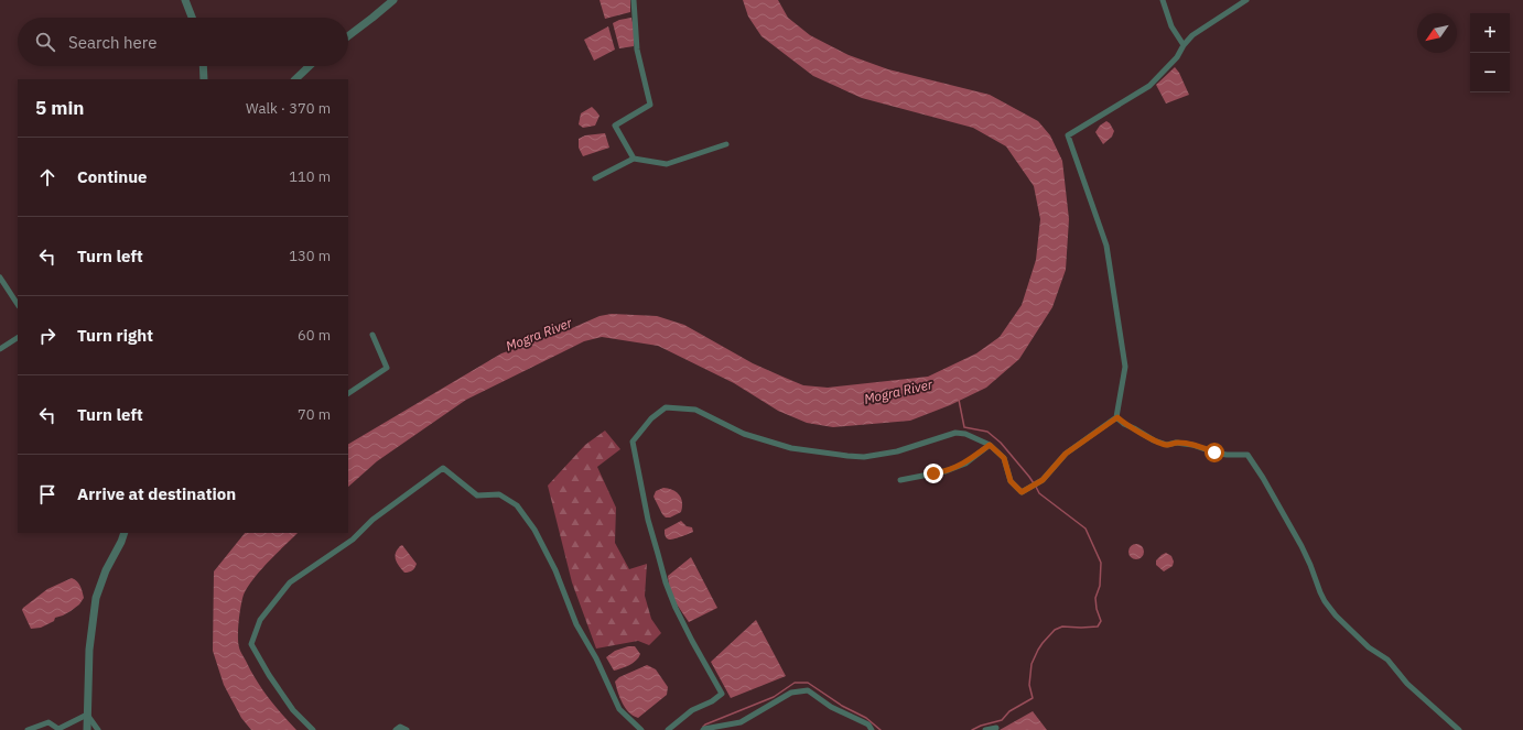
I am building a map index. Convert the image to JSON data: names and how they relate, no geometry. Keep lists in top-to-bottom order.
{
  "water": ["Mogra River"],
  "north": "bottom left",
  "page": {
    "map_buttons": ["+", "−"],
    "search": "Search here",
    "heading": ["5 min", "Walk · 370 m"],
    "list": [
      ["Continue", "110 m"],
      ["Turn left", "130 m"],
      ["Turn right", "60 m"],
      ["Turn left", "70 m"],
      "Arrive at destination"
    ]
  }
}
